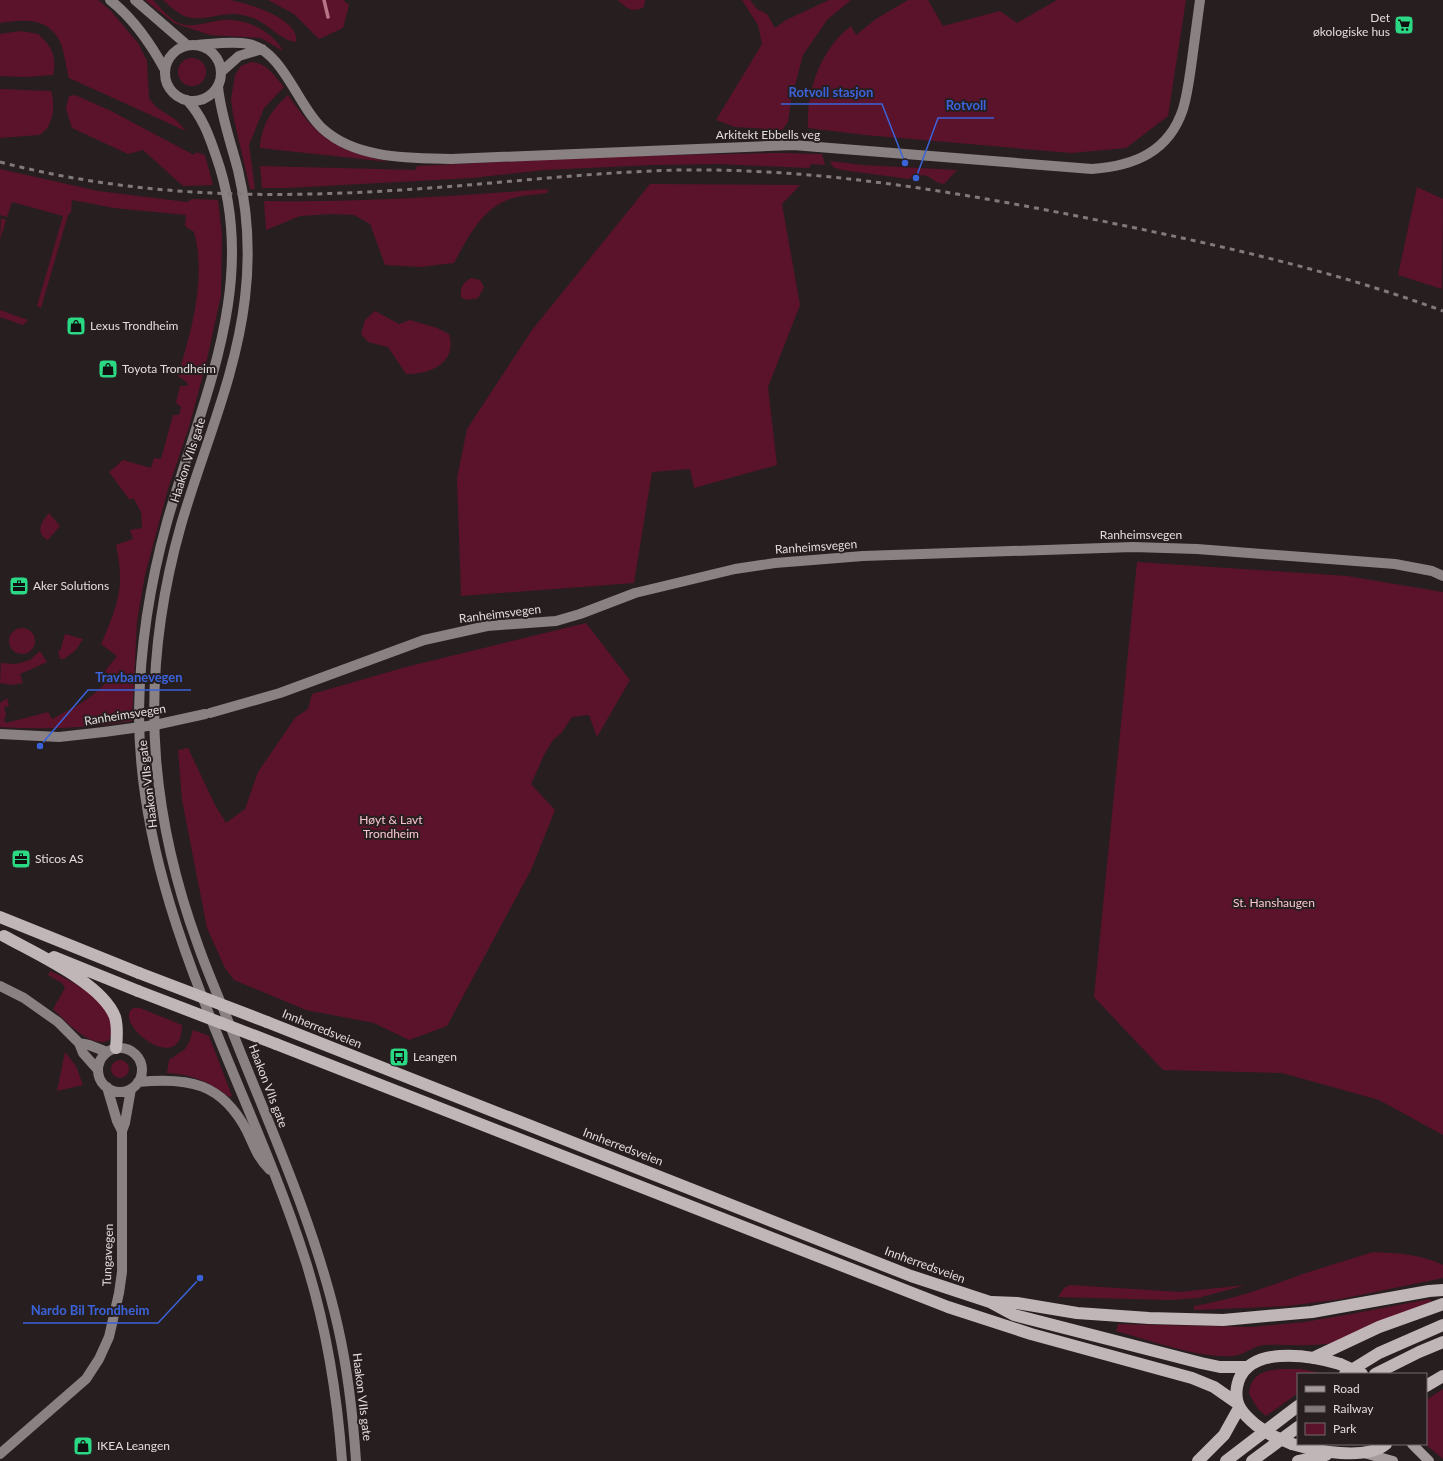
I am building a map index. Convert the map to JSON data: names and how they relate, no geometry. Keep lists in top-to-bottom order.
{
  "streets": {
    "highway": ["Innherredsveien"],
    "street": [
      "Arkitekt Ebbells veg",
      "Haakon VIIs gate",
      "Ranheimsvegen",
      "Tungavegen"
    ]
  },
  "crossings": [
    ["Arkitekt Ebbells veg", "Haakon VIIs gate"]
  ],
  "parks": ["Høyt & Lavt Trondheim", "St. Hanshaugen"],
  "places": {
    "supermarket": ["Det økologiske hus"],
    "other": [
      "Rotvoll stasjon",
      "Rotvoll",
      "Travbanevegen",
      "Nardo Bil Trondheim"
    ],
    "shop": ["Lexus Trondheim", "Toyota Trondheim", "IKEA Leangen"],
    "office": ["Aker Solutions", "Sticos AS"],
    "bus stop": ["Leangen"]
  },
  "legend": ["Road", "Railway", "Park"]
}
